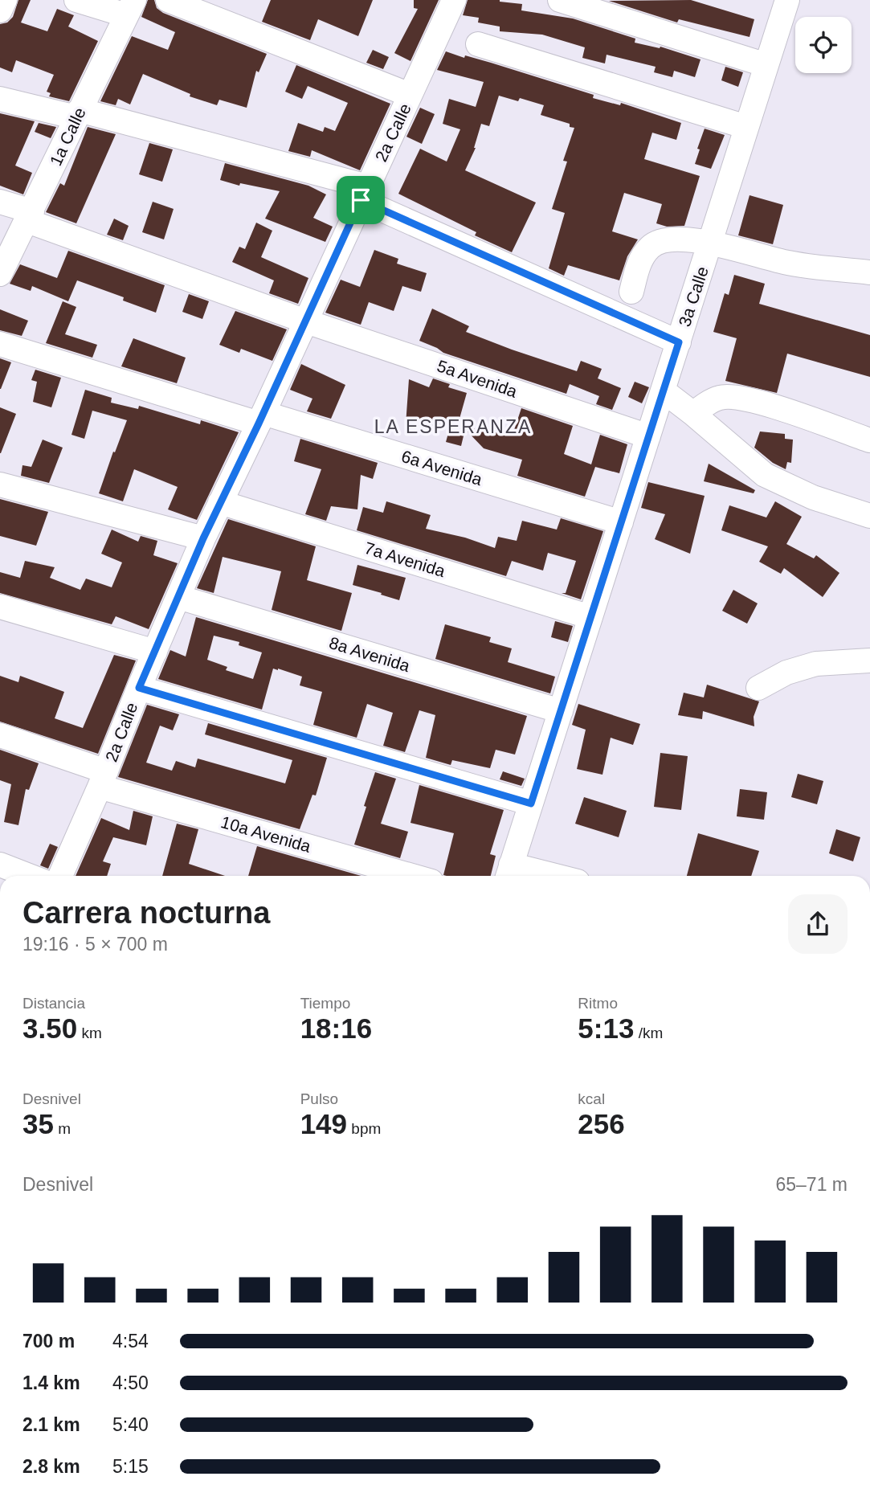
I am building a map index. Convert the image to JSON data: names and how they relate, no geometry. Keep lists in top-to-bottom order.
{
  "streets": {
    "street": [
      "2a Calle",
      "1a Calle",
      "3a Calle",
      "5a Avenida",
      "6a Avenida",
      "7a Avenida",
      "8a Avenida",
      "10a Avenida"
    ]
  },
  "crossings": [
    ["2a Calle", "5a Avenida"],
    ["2a Calle", "6a Avenida"],
    ["2a Calle", "7a Avenida"],
    ["2a Calle", "8a Avenida"],
    ["2a Calle", "10a Avenida"],
    ["3a Calle", "5a Avenida"],
    ["3a Calle", "6a Avenida"],
    ["3a Calle", "7a Avenida"],
    ["3a Calle", "8a Avenida"]
  ],
  "districts": ["LA ESPERANZA"],
  "page": {
    "heading": ["Carrera nocturna", "19:16 · 5 × 700 m"],
    "stats": [
      ["Distancia", "3.50 km"],
      ["Tiempo", "18:16"],
      ["Ritmo", "5:13 /km"],
      ["Desnivel", "35 m"],
      ["Pulso", "149 bpm"],
      ["kcal", "256"]
    ],
    "chart": ["Desnivel", "65–71 m"],
    "list": [
      {
        "name": "700 m",
        "note": "4:54"
      },
      {
        "name": "1.4 km",
        "note": "4:50"
      },
      {
        "name": "2.1 km",
        "note": "5:40"
      },
      {
        "name": "2.8 km",
        "note": "5:15"
      }
    ]
  }
}
